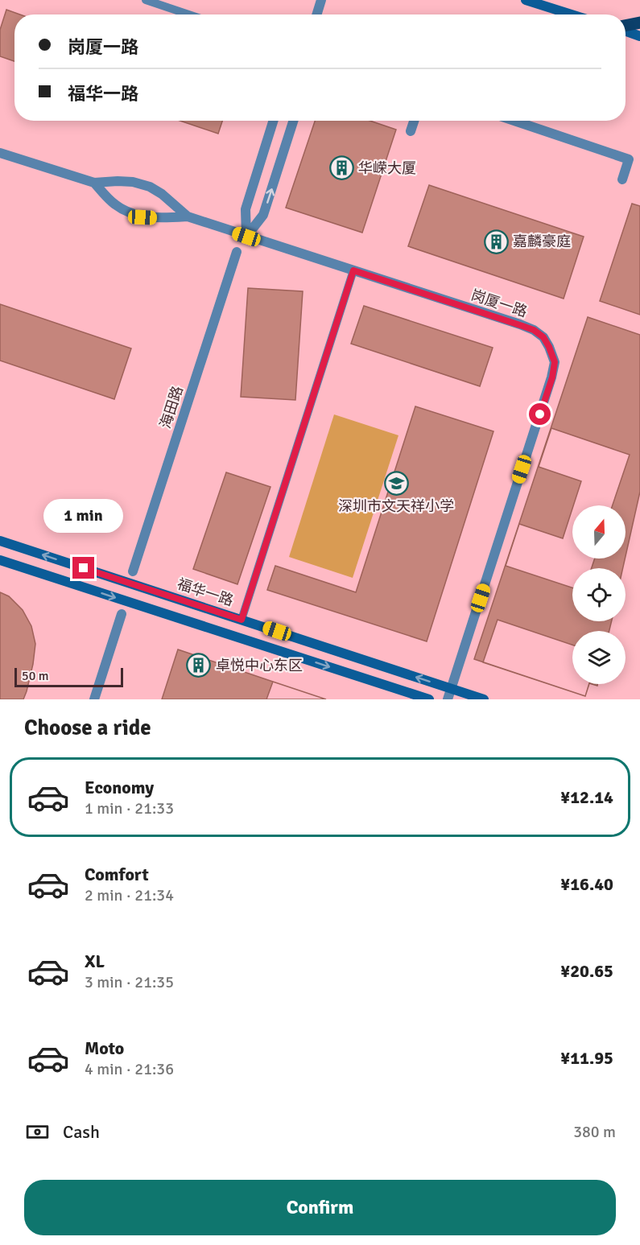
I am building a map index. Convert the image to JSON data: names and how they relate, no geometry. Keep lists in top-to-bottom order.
{
  "streets": {
    "street": ["岗厦一路", "海田路", "福华一路"]
  },
  "crossings": [
    ["岗厦一路", "福华一路"]
  ],
  "places": {
    "building": ["华嵘大厦", "嘉麟豪庭", "卓悦中心东区"],
    "school or university": ["深圳市文天祥小学"]
  },
  "scale_bar": "50 m",
  "north": "top",
  "page": {
    "banner": ["岗厦一路", "福华一路"],
    "bubble": "1 min",
    "scale": "50 m",
    "heading": "Choose a ride",
    "list": [
      {
        "name": "Economy",
        "note": "1 min · 21:33",
        "value": "¥12.14"
      },
      {
        "name": "Comfort",
        "note": "2 min · 21:34",
        "value": "¥16.40"
      },
      {
        "name": "XL",
        "note": "3 min · 21:35",
        "value": "¥20.65"
      },
      {
        "name": "Moto",
        "note": "4 min · 21:36",
        "value": "¥11.95"
      }
    ],
    "pay": ["Cash", "380 m"],
    "buttons": "Confirm"
  }
}
